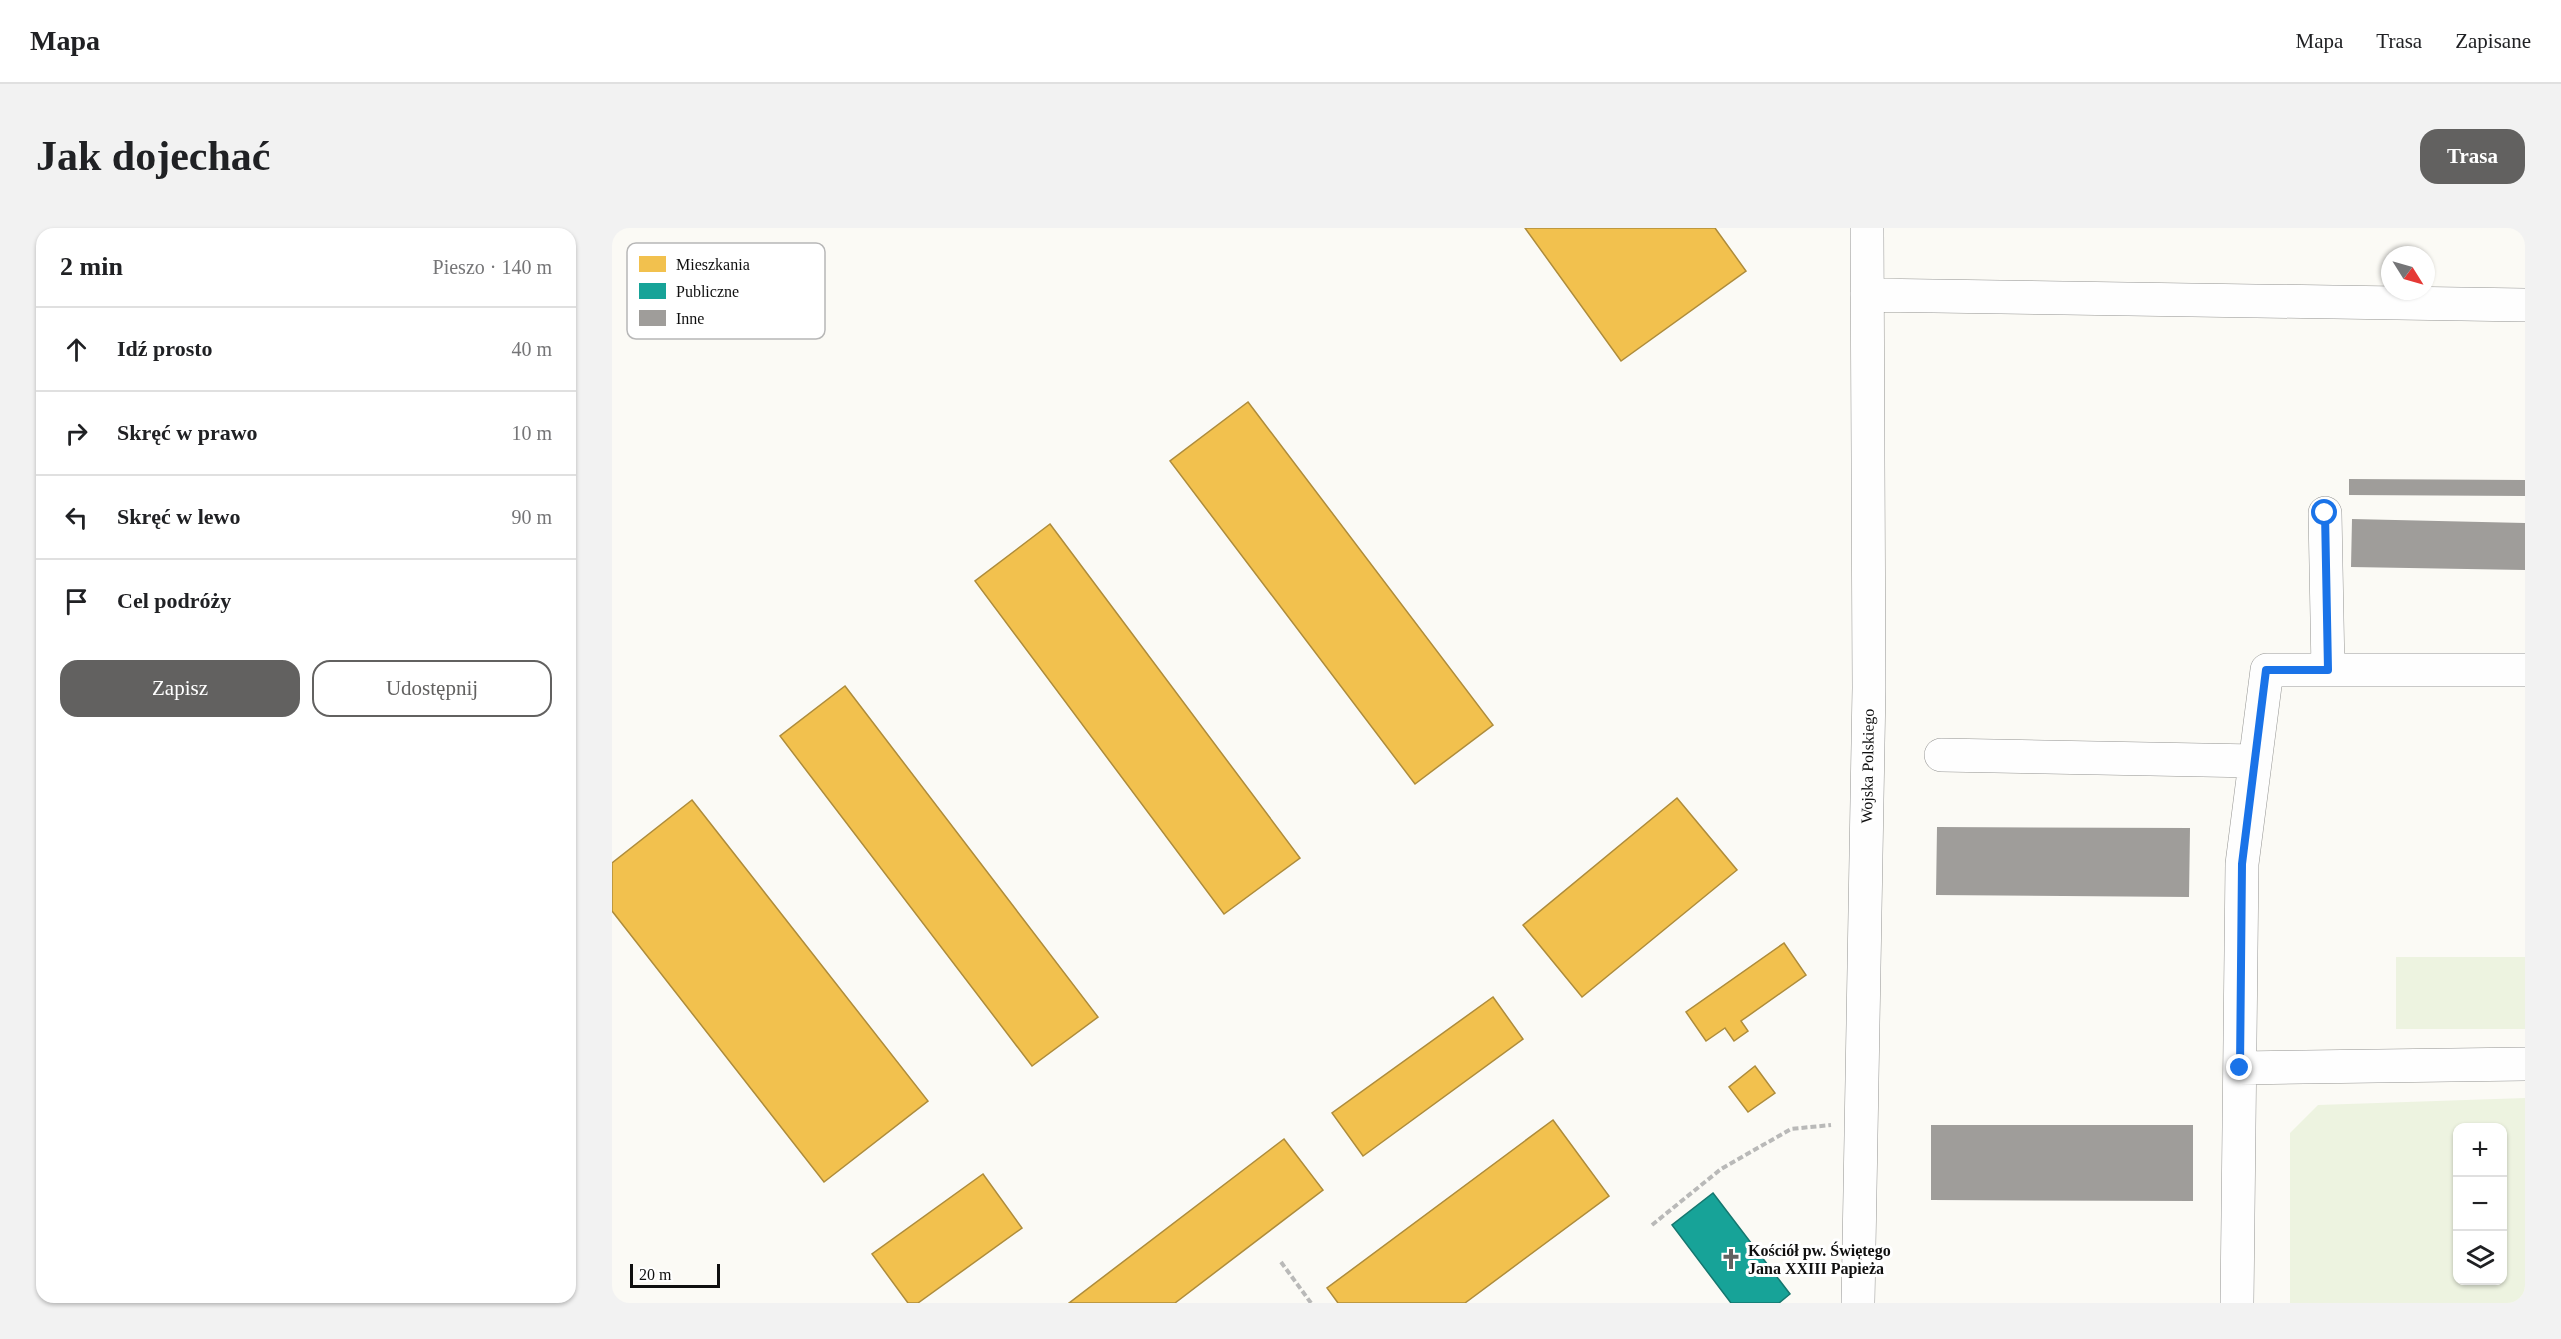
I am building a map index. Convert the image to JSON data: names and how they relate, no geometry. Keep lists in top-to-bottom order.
{
  "streets": {
    "street": ["Wojska Polskiego"]
  },
  "places": {
    "church": ["Kościół pw. Świętego Jana XXIII Papieża"]
  },
  "legend": ["Mieszkania", "Publiczne", "Inne"],
  "scale_bar": "20 m",
  "north": "bottom right",
  "page": {
    "header": "Mapa",
    "nav": ["Mapa", "Trasa", "Zapisane"],
    "buttons": [
      "Trasa",
      ["Zapisz", "Udostępnij"]
    ],
    "title": "Jak dojechać",
    "heading": ["2 min", "Pieszo · 140 m"],
    "list": [
      ["Idź prosto", "40 m"],
      ["Skręć w prawo", "10 m"],
      ["Skręć w lewo", "90 m"],
      "Cel podróży"
    ],
    "map_buttons": ["+", "−"],
    "scale": "20 m"
  }
}
